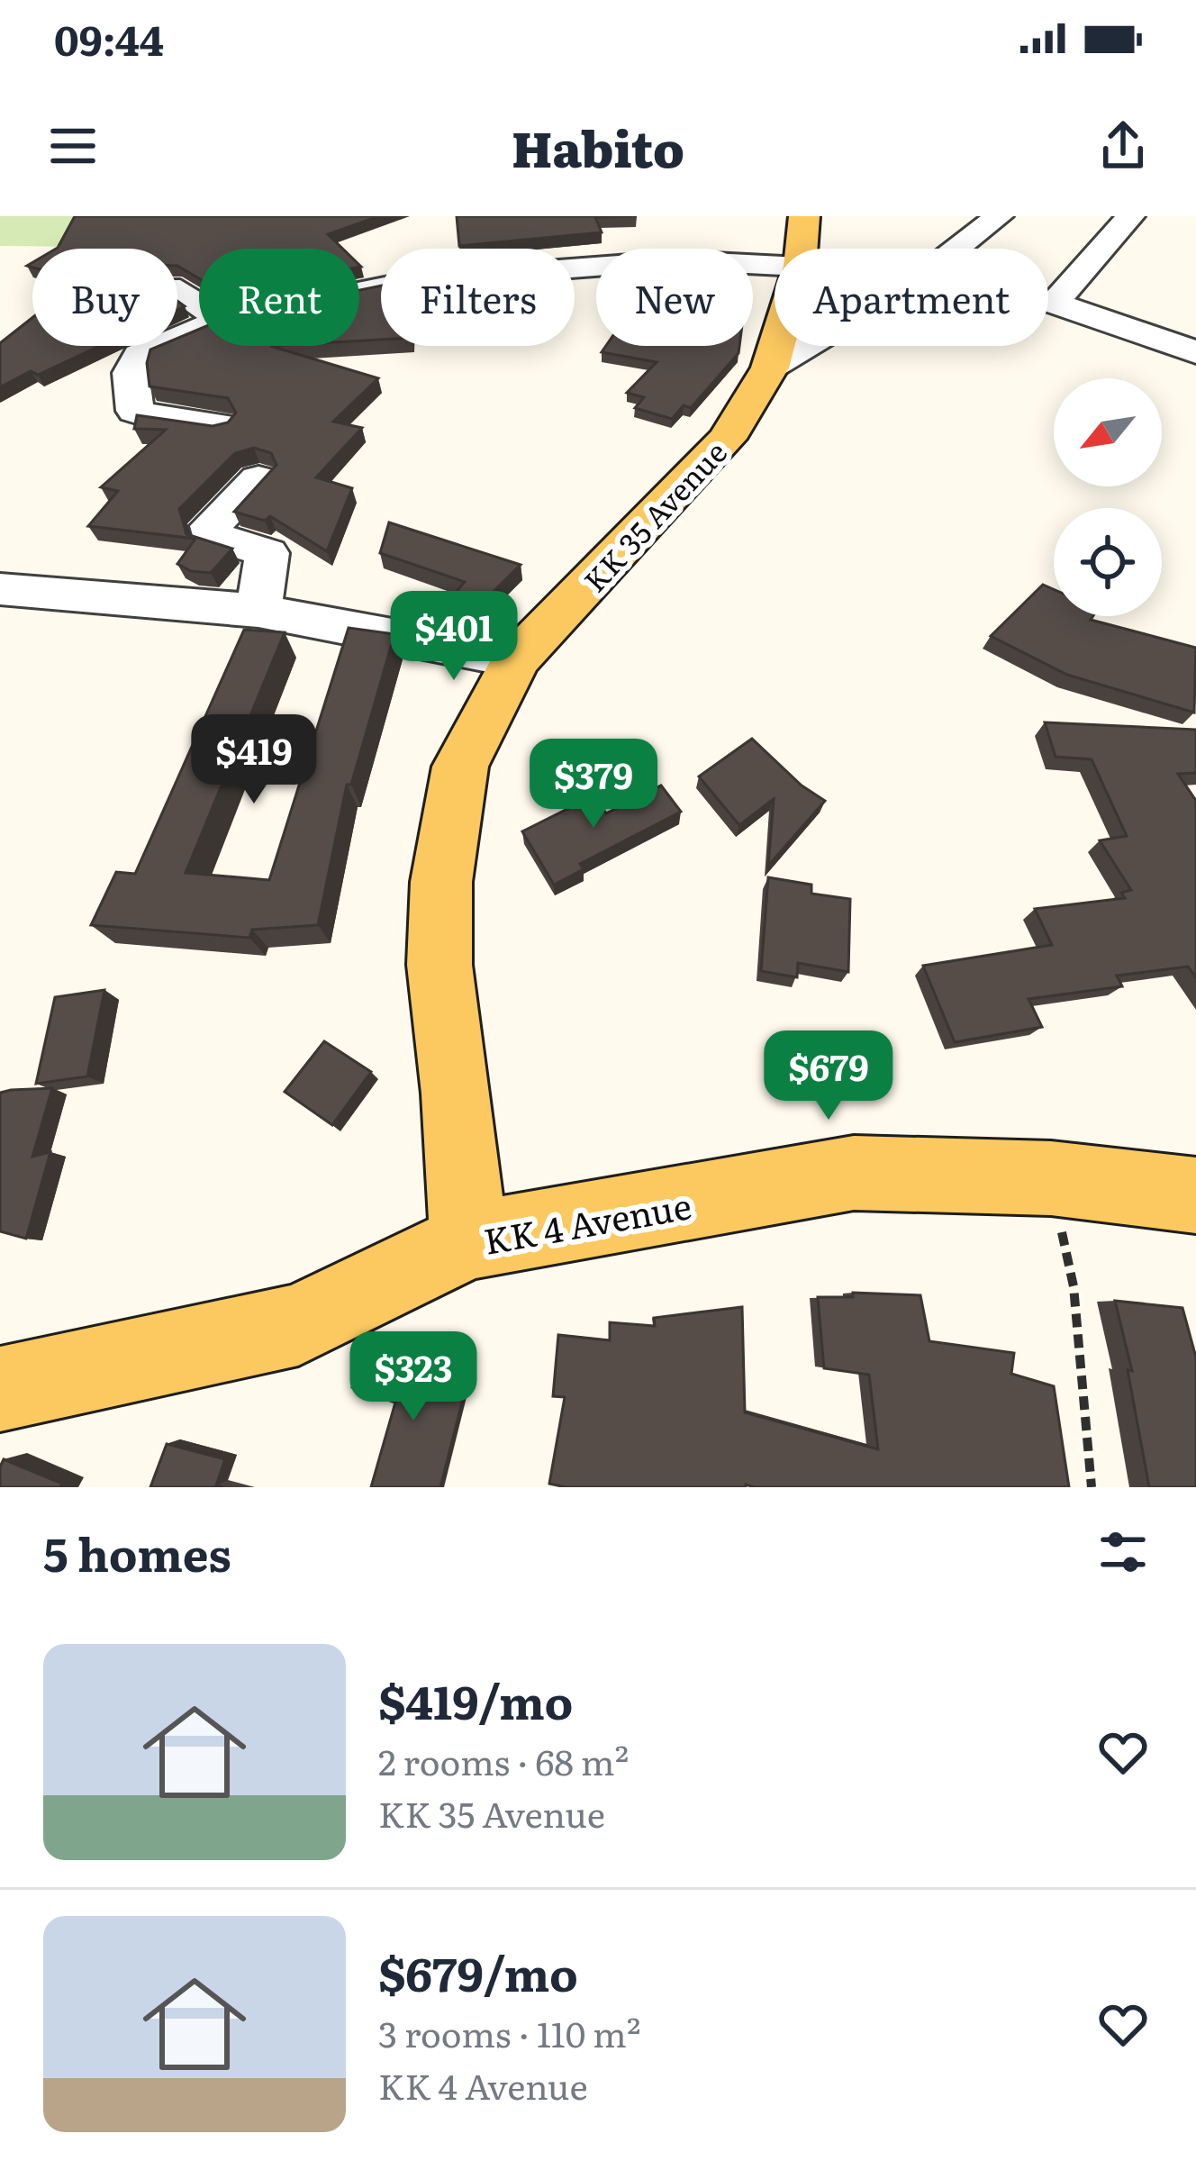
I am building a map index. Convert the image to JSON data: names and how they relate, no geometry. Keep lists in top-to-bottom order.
{
  "streets": {
    "main road": ["KK 35 Avenue", "KK 4 Avenue"]
  },
  "crossings": [
    ["KK 35 Avenue", "KK 4 Avenue"]
  ],
  "north": "bottom left",
  "page": {
    "status": "09:44",
    "header": "Habito",
    "chip": [
      "Buy",
      "Rent",
      "Filters",
      "New",
      "Apartment"
    ],
    "price": [
      "$401",
      "$419",
      "$379",
      "$679",
      "$323"
    ],
    "heading": "5 homes",
    "list": [
      {
        "name": "$419/mo",
        "note": "2 rooms · 68 m² · KK 35 Avenue"
      },
      {
        "name": "$679/mo",
        "note": "3 rooms · 110 m² · KK 4 Avenue"
      }
    ]
  }
}
